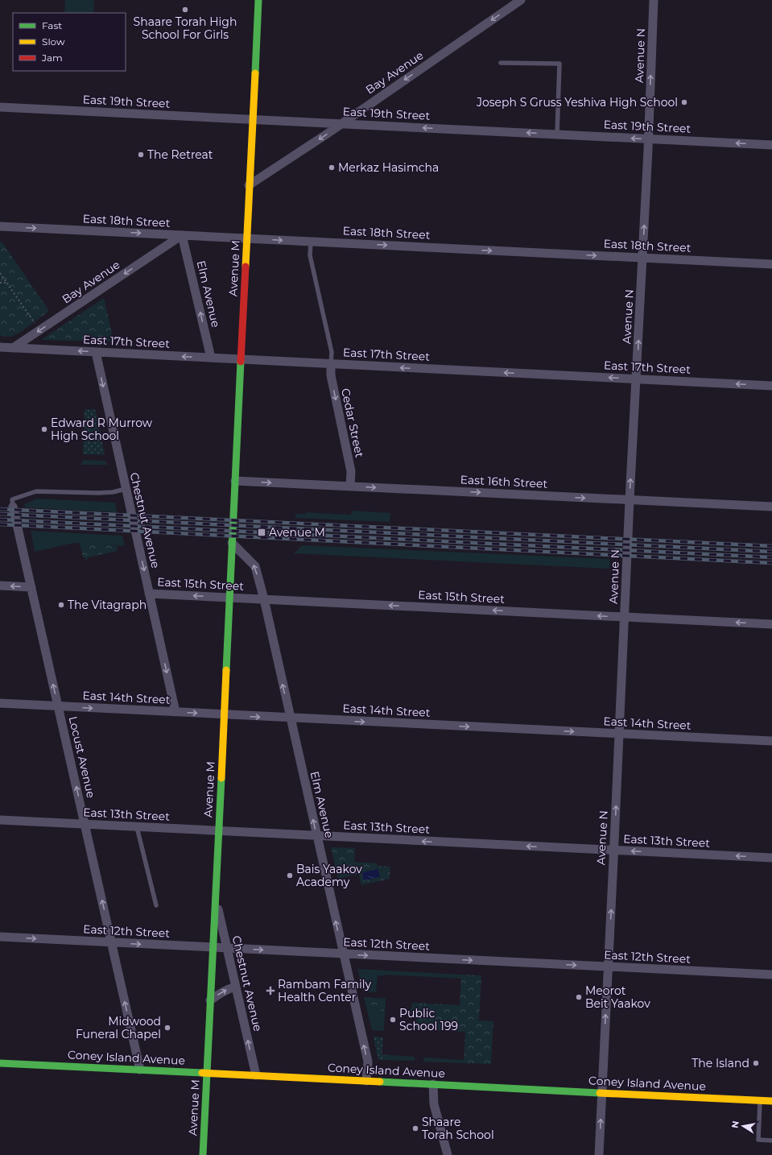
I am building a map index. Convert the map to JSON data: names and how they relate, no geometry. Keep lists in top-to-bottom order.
{
  "streets": {
    "street": [
      "Avenue N",
      "Bay Avenue",
      "East 19th Street",
      "East 18th Street",
      "Avenue M",
      "Elm Avenue",
      "East 17th Street",
      "Cedar Street",
      "East 16th Street",
      "Chestnut Avenue",
      "East 15th Street",
      "East 14th Street",
      "Locust Avenue",
      "East 13th Street",
      "East 12th Street",
      "Coney Island Avenue"
    ]
  },
  "crossings": [
    ["Avenue N", "East 19th Street"],
    ["Avenue N", "East 18th Street"],
    ["Avenue N", "East 17th Street"],
    ["Avenue N", "East 16th Street"],
    ["Avenue N", "East 15th Street"],
    ["Avenue N", "East 14th Street"],
    ["Avenue N", "East 13th Street"],
    ["Avenue N", "East 12th Street"],
    ["Avenue N", "Coney Island Avenue"],
    ["Bay Avenue", "East 19th Street"],
    ["Bay Avenue", "East 18th Street"],
    ["Bay Avenue", "Avenue M"],
    ["Bay Avenue", "Elm Avenue"],
    ["Bay Avenue", "East 17th Street"],
    ["East 19th Street", "Avenue M"],
    ["East 18th Street", "Avenue M"],
    ["East 18th Street", "Elm Avenue"],
    ["Avenue M", "Elm Avenue"],
    ["Avenue M", "East 17th Street"],
    ["Avenue M", "East 16th Street"],
    ["Avenue M", "Chestnut Avenue"],
    ["Avenue M", "East 15th Street"],
    ["Avenue M", "East 14th Street"],
    ["Avenue M", "East 13th Street"],
    ["Avenue M", "East 12th Street"],
    ["Avenue M", "Coney Island Avenue"],
    ["Elm Avenue", "East 17th Street"],
    ["Elm Avenue", "East 15th Street"],
    ["Elm Avenue", "East 14th Street"],
    ["Elm Avenue", "East 13th Street"],
    ["Elm Avenue", "East 12th Street"],
    ["Elm Avenue", "Coney Island Avenue"],
    ["East 17th Street", "Cedar Street"],
    ["East 17th Street", "Chestnut Avenue"],
    ["Cedar Street", "East 16th Street"],
    ["Chestnut Avenue", "East 15th Street"],
    ["Chestnut Avenue", "East 14th Street"],
    ["Chestnut Avenue", "East 12th Street"],
    ["Chestnut Avenue", "Coney Island Avenue"],
    ["East 14th Street", "Locust Avenue"],
    ["Locust Avenue", "East 13th Street"],
    ["Locust Avenue", "East 12th Street"],
    ["Locust Avenue", "Coney Island Avenue"]
  ],
  "one_way": [
    "Avenue N",
    "Bay Avenue",
    "East 19th Street",
    "East 18th Street",
    "Elm Avenue",
    "East 17th Street",
    "Cedar Street",
    "East 16th Street",
    "East 15th Street",
    "East 14th Street",
    "Locust Avenue",
    "East 13th Street",
    "East 12th Street"
  ],
  "places": {
    "other": [
      "Shaare Torah High School For Girls",
      "Joseph S Gruss Yeshiva High School",
      "The Retreat",
      "Merkaz Hasimcha",
      "Edward R Murrow High School",
      "The Vitagraph",
      "Bais Yaakov Academy",
      "Meorot Beit Yaakov",
      "Public School 199",
      "Midwood Funeral Chapel",
      "The Island",
      "Shaare Torah School"
    ],
    "transit": ["Avenue M"],
    "health": ["Rambam Family Health Center"]
  },
  "legend": ["Fast", "Slow", "Jam"],
  "north": "left"
}
